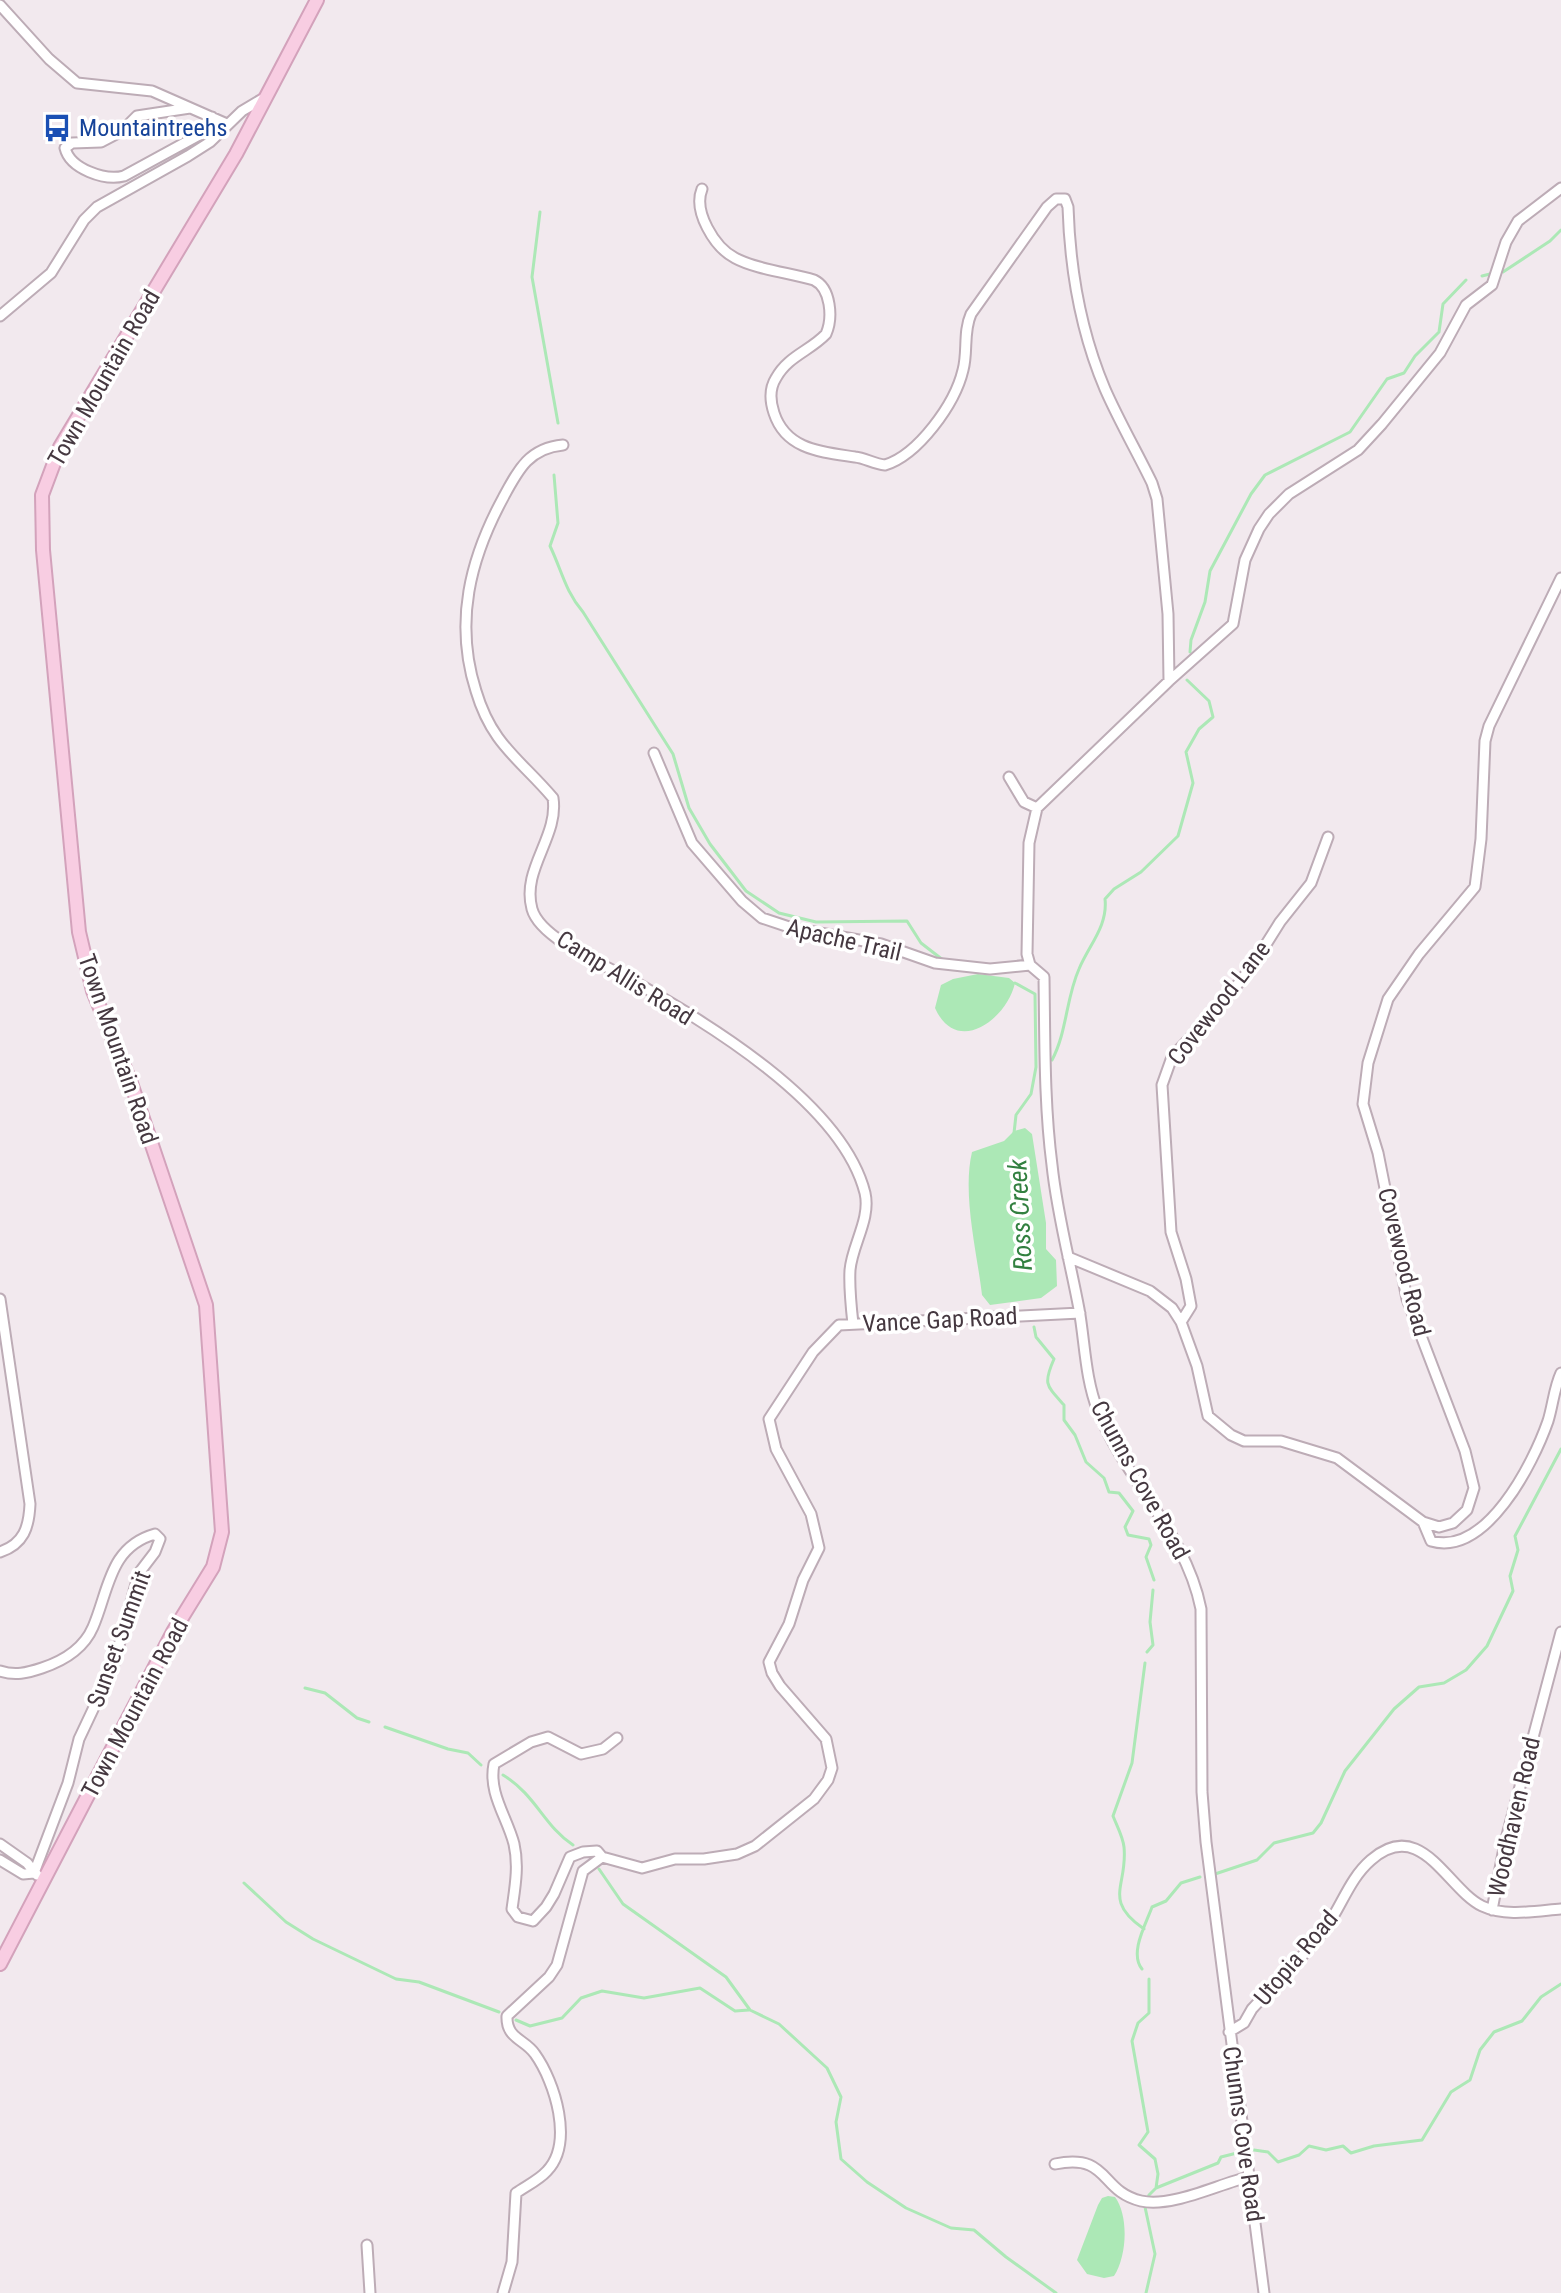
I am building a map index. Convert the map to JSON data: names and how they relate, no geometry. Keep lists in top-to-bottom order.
{
  "streets": {
    "main road": ["Town Mountain Road"],
    "street": [
      "Apache Trail",
      "Camp Allis Road",
      "Covewood Lane",
      "Covewood Road",
      "Vance Gap Road",
      "Chunns Cove Road",
      "Sunset Summit",
      "Woodhaven Road",
      "Utopia Road"
    ]
  },
  "crossings": [
    ["Town Mountain Road", "Sunset Summit"],
    ["Apache Trail", "Chunns Cove Road"],
    ["Camp Allis Road", "Vance Gap Road"],
    ["Vance Gap Road", "Chunns Cove Road"],
    ["Chunns Cove Road", "Utopia Road"],
    ["Woodhaven Road", "Utopia Road"]
  ],
  "water": ["Ross Creek"],
  "places": {
    "bus stop": ["Mountaintreehs"]
  }
}
